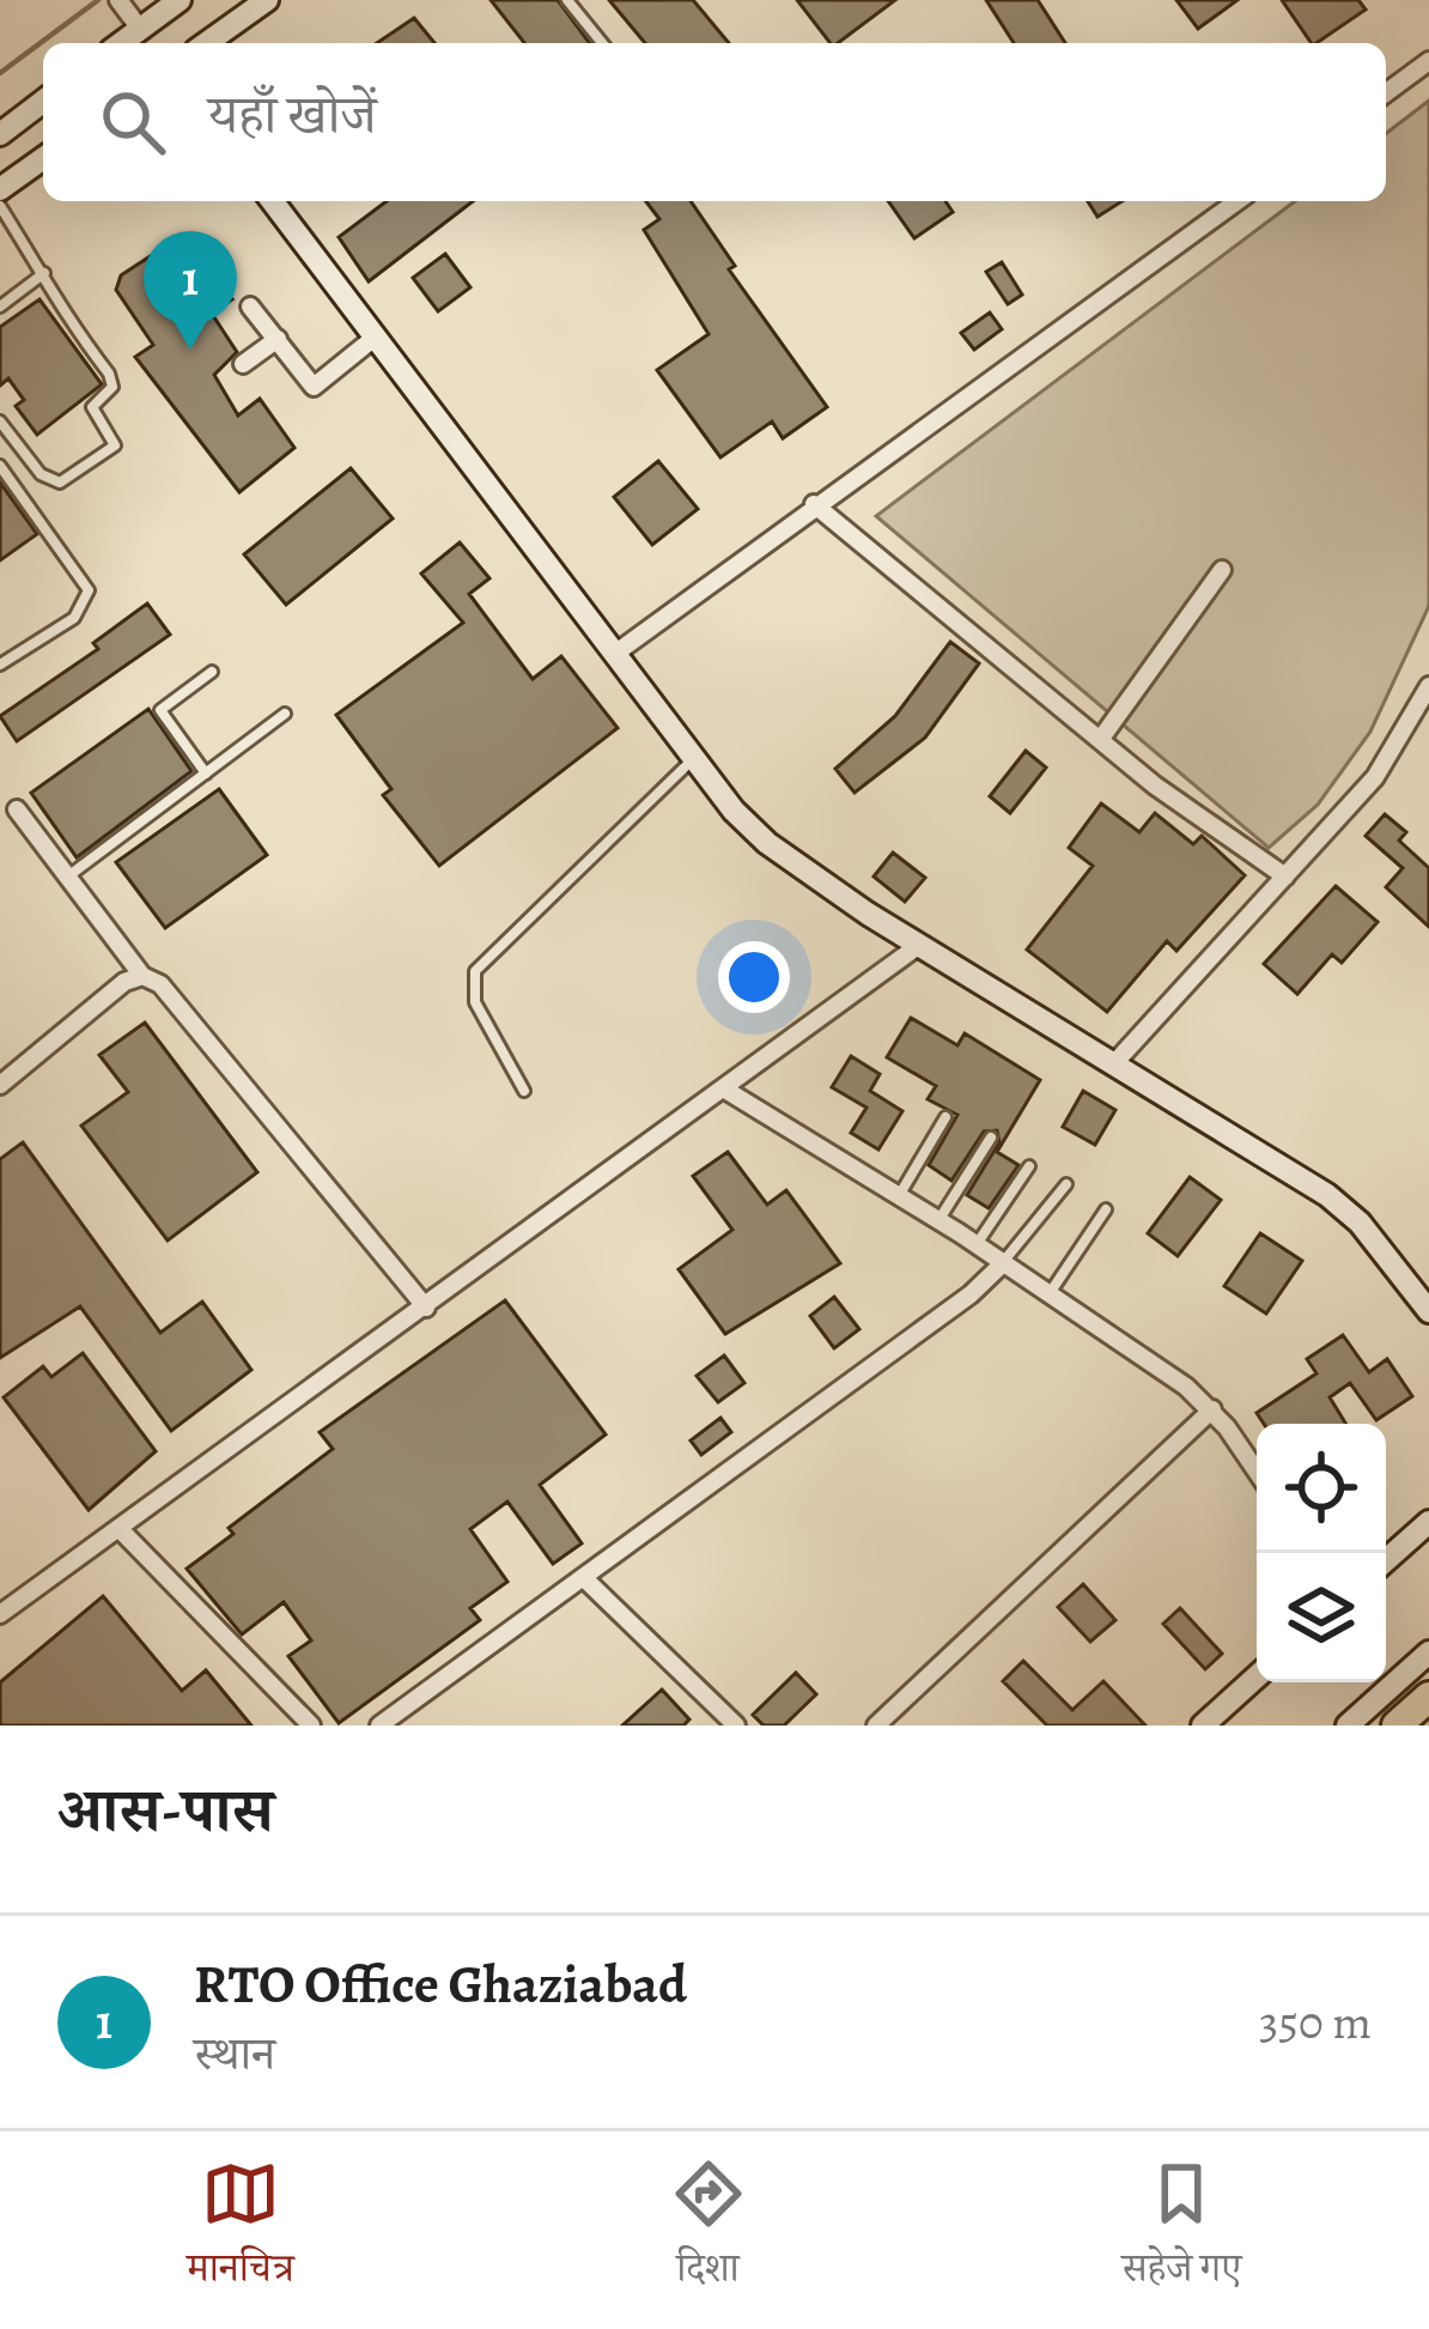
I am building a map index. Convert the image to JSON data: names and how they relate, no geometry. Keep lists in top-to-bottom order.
{
  "page": {
    "search": "यहाँ खोजें",
    "pins": "1",
    "heading": "आस-पास",
    "list": [
      {
        "mark": "1",
        "name": "RTO Office Ghaziabad",
        "note": "स्थान",
        "value": "350 m"
      }
    ],
    "nav": ["मानचित्र", "दिशा", "सहेजे गए"]
  }
}
